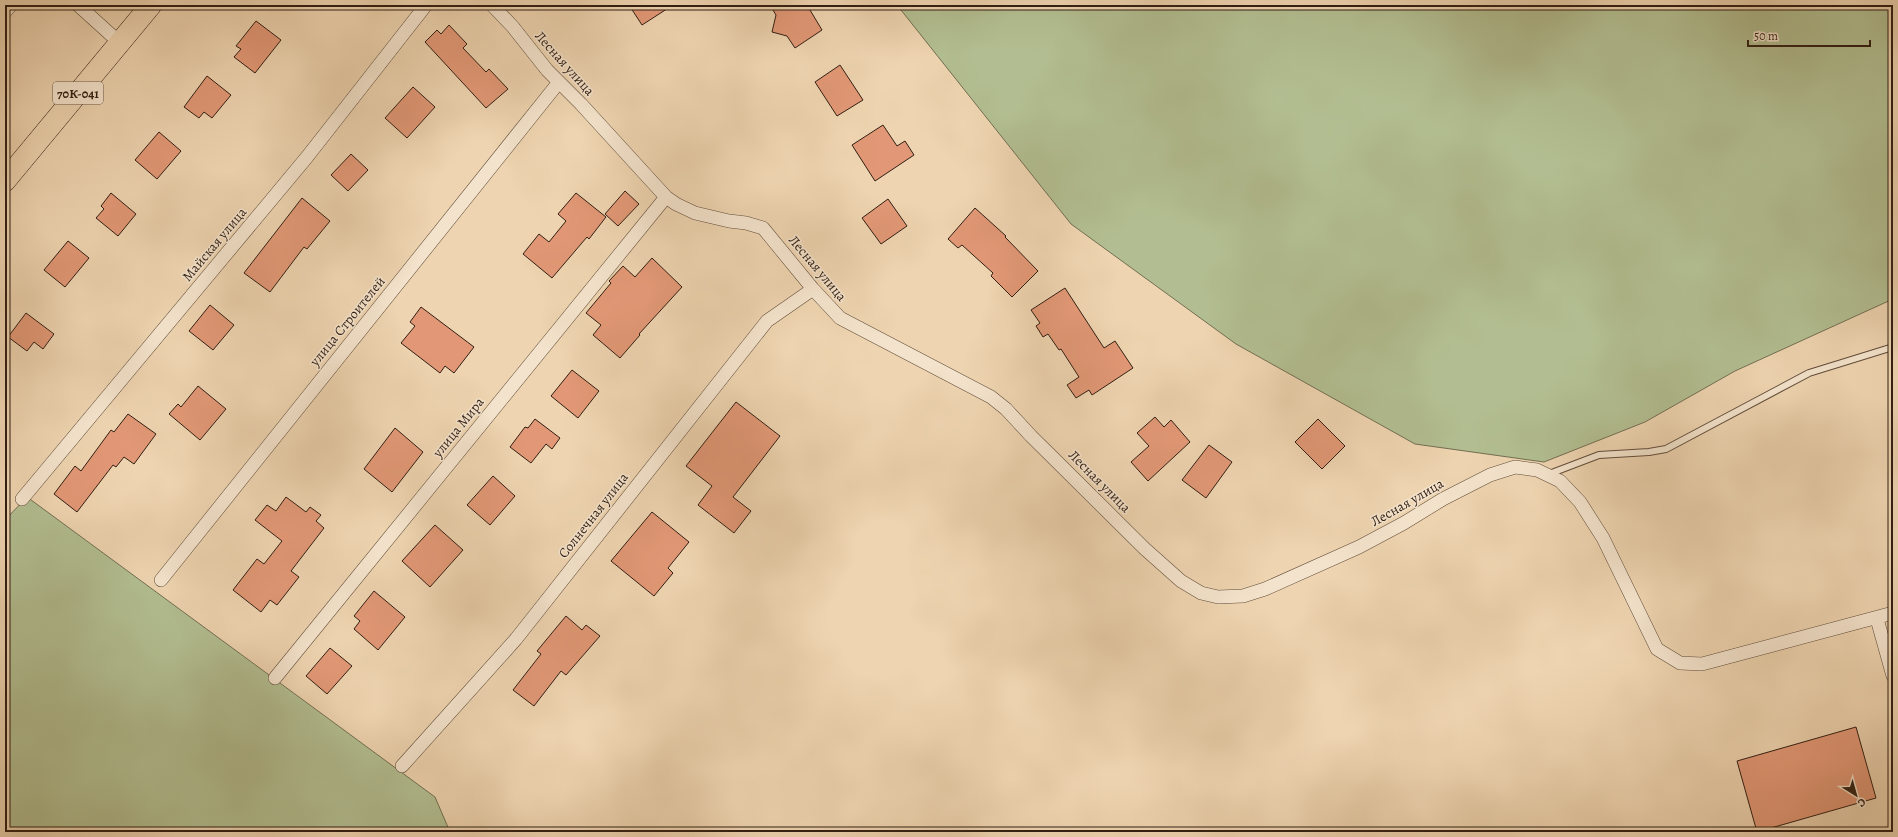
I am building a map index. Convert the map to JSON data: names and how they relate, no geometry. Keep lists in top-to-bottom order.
{
  "streets": {
    "main road": ["70К-041"],
    "street": [
      "Лесная улица",
      "Майская улица",
      "улица Строителей",
      "улица Мира",
      "Солнечная улица"
    ]
  },
  "crossings": [
    ["Лесная улица", "улица Строителей"],
    ["Лесная улица", "улица Мира"],
    ["Лесная улица", "Солнечная улица"]
  ],
  "scale_bar": "50 m",
  "north": "bottom right"
}
